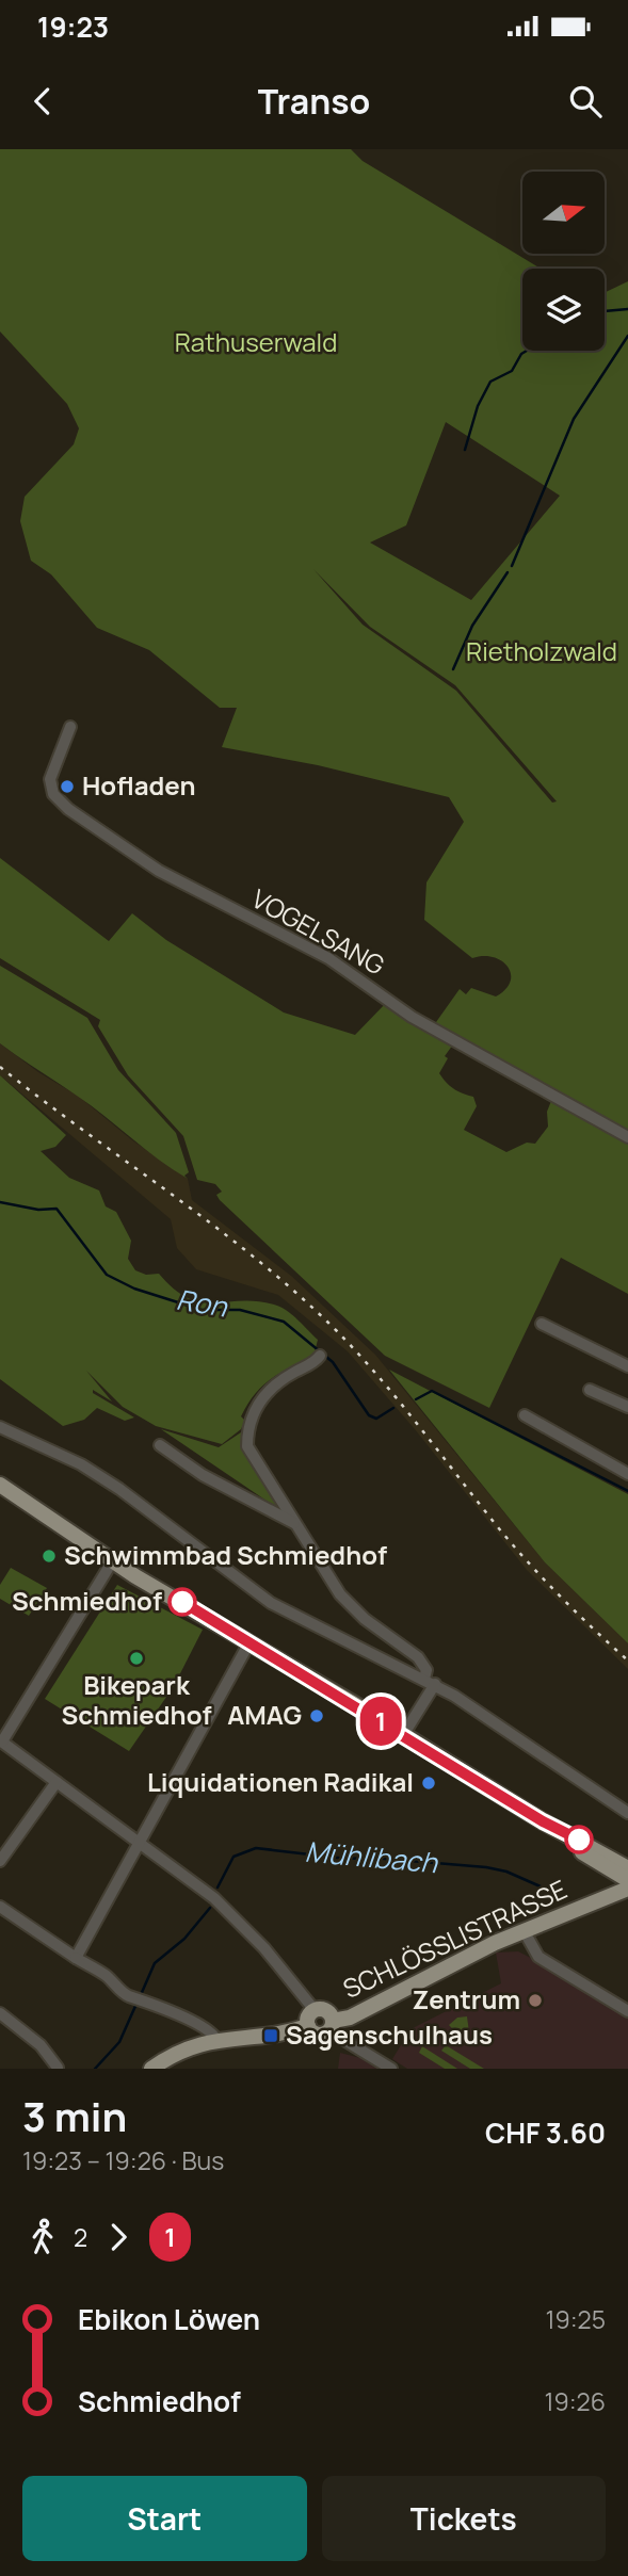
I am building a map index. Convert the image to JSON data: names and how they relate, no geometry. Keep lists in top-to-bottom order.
{
  "streets": {
    "main road": ["SCHLÖSSLISTRASSE"],
    "street": ["VOGELSANG"]
  },
  "water": ["Ron", "Mühlibach"],
  "parks": ["Rathuserwald", "Rietholzwald"],
  "places": {
    "other": [
      "Hofladen",
      "Schwimmbad Schmiedhof",
      "Schmiedhof",
      "Bikepark Schmiedhof",
      "AMAG",
      "Liquidationen Radikal",
      "Zentrum"
    ],
    "transit": ["Sagenschulhaus"]
  },
  "lines": ["bus line 1"],
  "north": "right",
  "page": {
    "status": "19:23",
    "header": "Transo",
    "on_map": "1",
    "heading": ["3 min", "19:23 – 19:26 · Bus", "CHF 3.60"],
    "legs": ["2", "1"],
    "list": [
      {
        "name": "Ebikon Löwen",
        "value": "19:25"
      },
      {
        "name": "Schmiedhof",
        "value": "19:26"
      }
    ],
    "buttons": ["Start", "Tickets"]
  }
}
